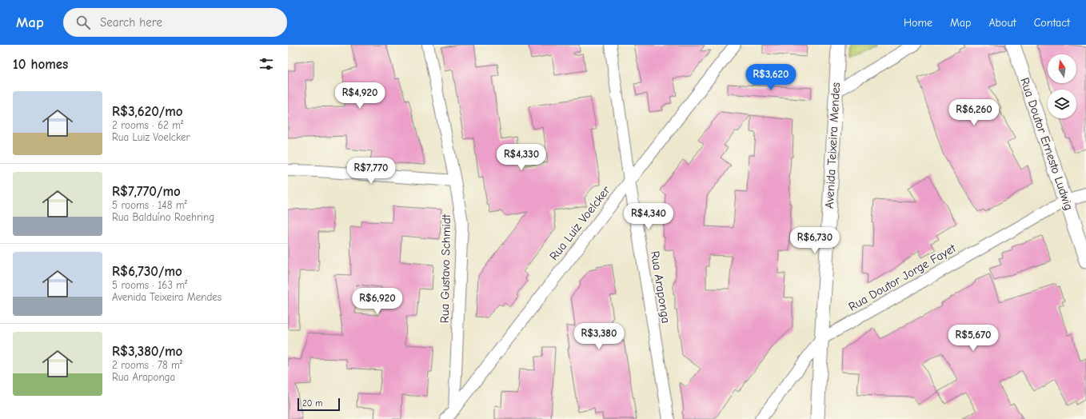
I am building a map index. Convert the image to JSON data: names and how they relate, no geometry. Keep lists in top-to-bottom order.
{
  "streets": {
    "street": [
      "Rua Doutor Ernesto Ludwig",
      "Avenida Teixeira Mendes",
      "Rua Luiz Voelcker",
      "Rua Gustavo Schmidt",
      "Rua Doutor Jorge Fayet",
      "Rua Araponga"
    ]
  },
  "crossings": [
    ["Rua Doutor Ernesto Ludwig", "Rua Doutor Jorge Fayet"],
    ["Avenida Teixeira Mendes", "Rua Doutor Jorge Fayet"],
    ["Rua Luiz Voelcker", "Rua Gustavo Schmidt"],
    ["Rua Luiz Voelcker", "Rua Araponga"]
  ],
  "scale_bar": "20 m",
  "north": "top",
  "page": {
    "header": "Map",
    "search": "Search here",
    "nav": [
      "Home",
      "Map",
      "About",
      "Contact"
    ],
    "heading": "10 homes",
    "price": [
      "R$3,620",
      "R$4,920",
      "R$6,260",
      "R$4,330",
      "R$7,770",
      "R$4,340",
      "R$6,730",
      "R$6,920",
      "R$3,380",
      "R$5,670"
    ],
    "list": [
      {
        "name": "R$3,620/mo",
        "note": "2 rooms · 62 m² · Rua Luiz Voelcker"
      },
      {
        "name": "R$7,770/mo",
        "note": "5 rooms · 148 m² · Rua Balduíno Roehring"
      },
      {
        "name": "R$6,730/mo",
        "note": "5 rooms · 163 m² · Avenida Teixeira Mendes"
      },
      {
        "name": "R$3,380/mo",
        "note": "2 rooms · 78 m² · Rua Araponga"
      }
    ],
    "scale": "20 m"
  }
}
